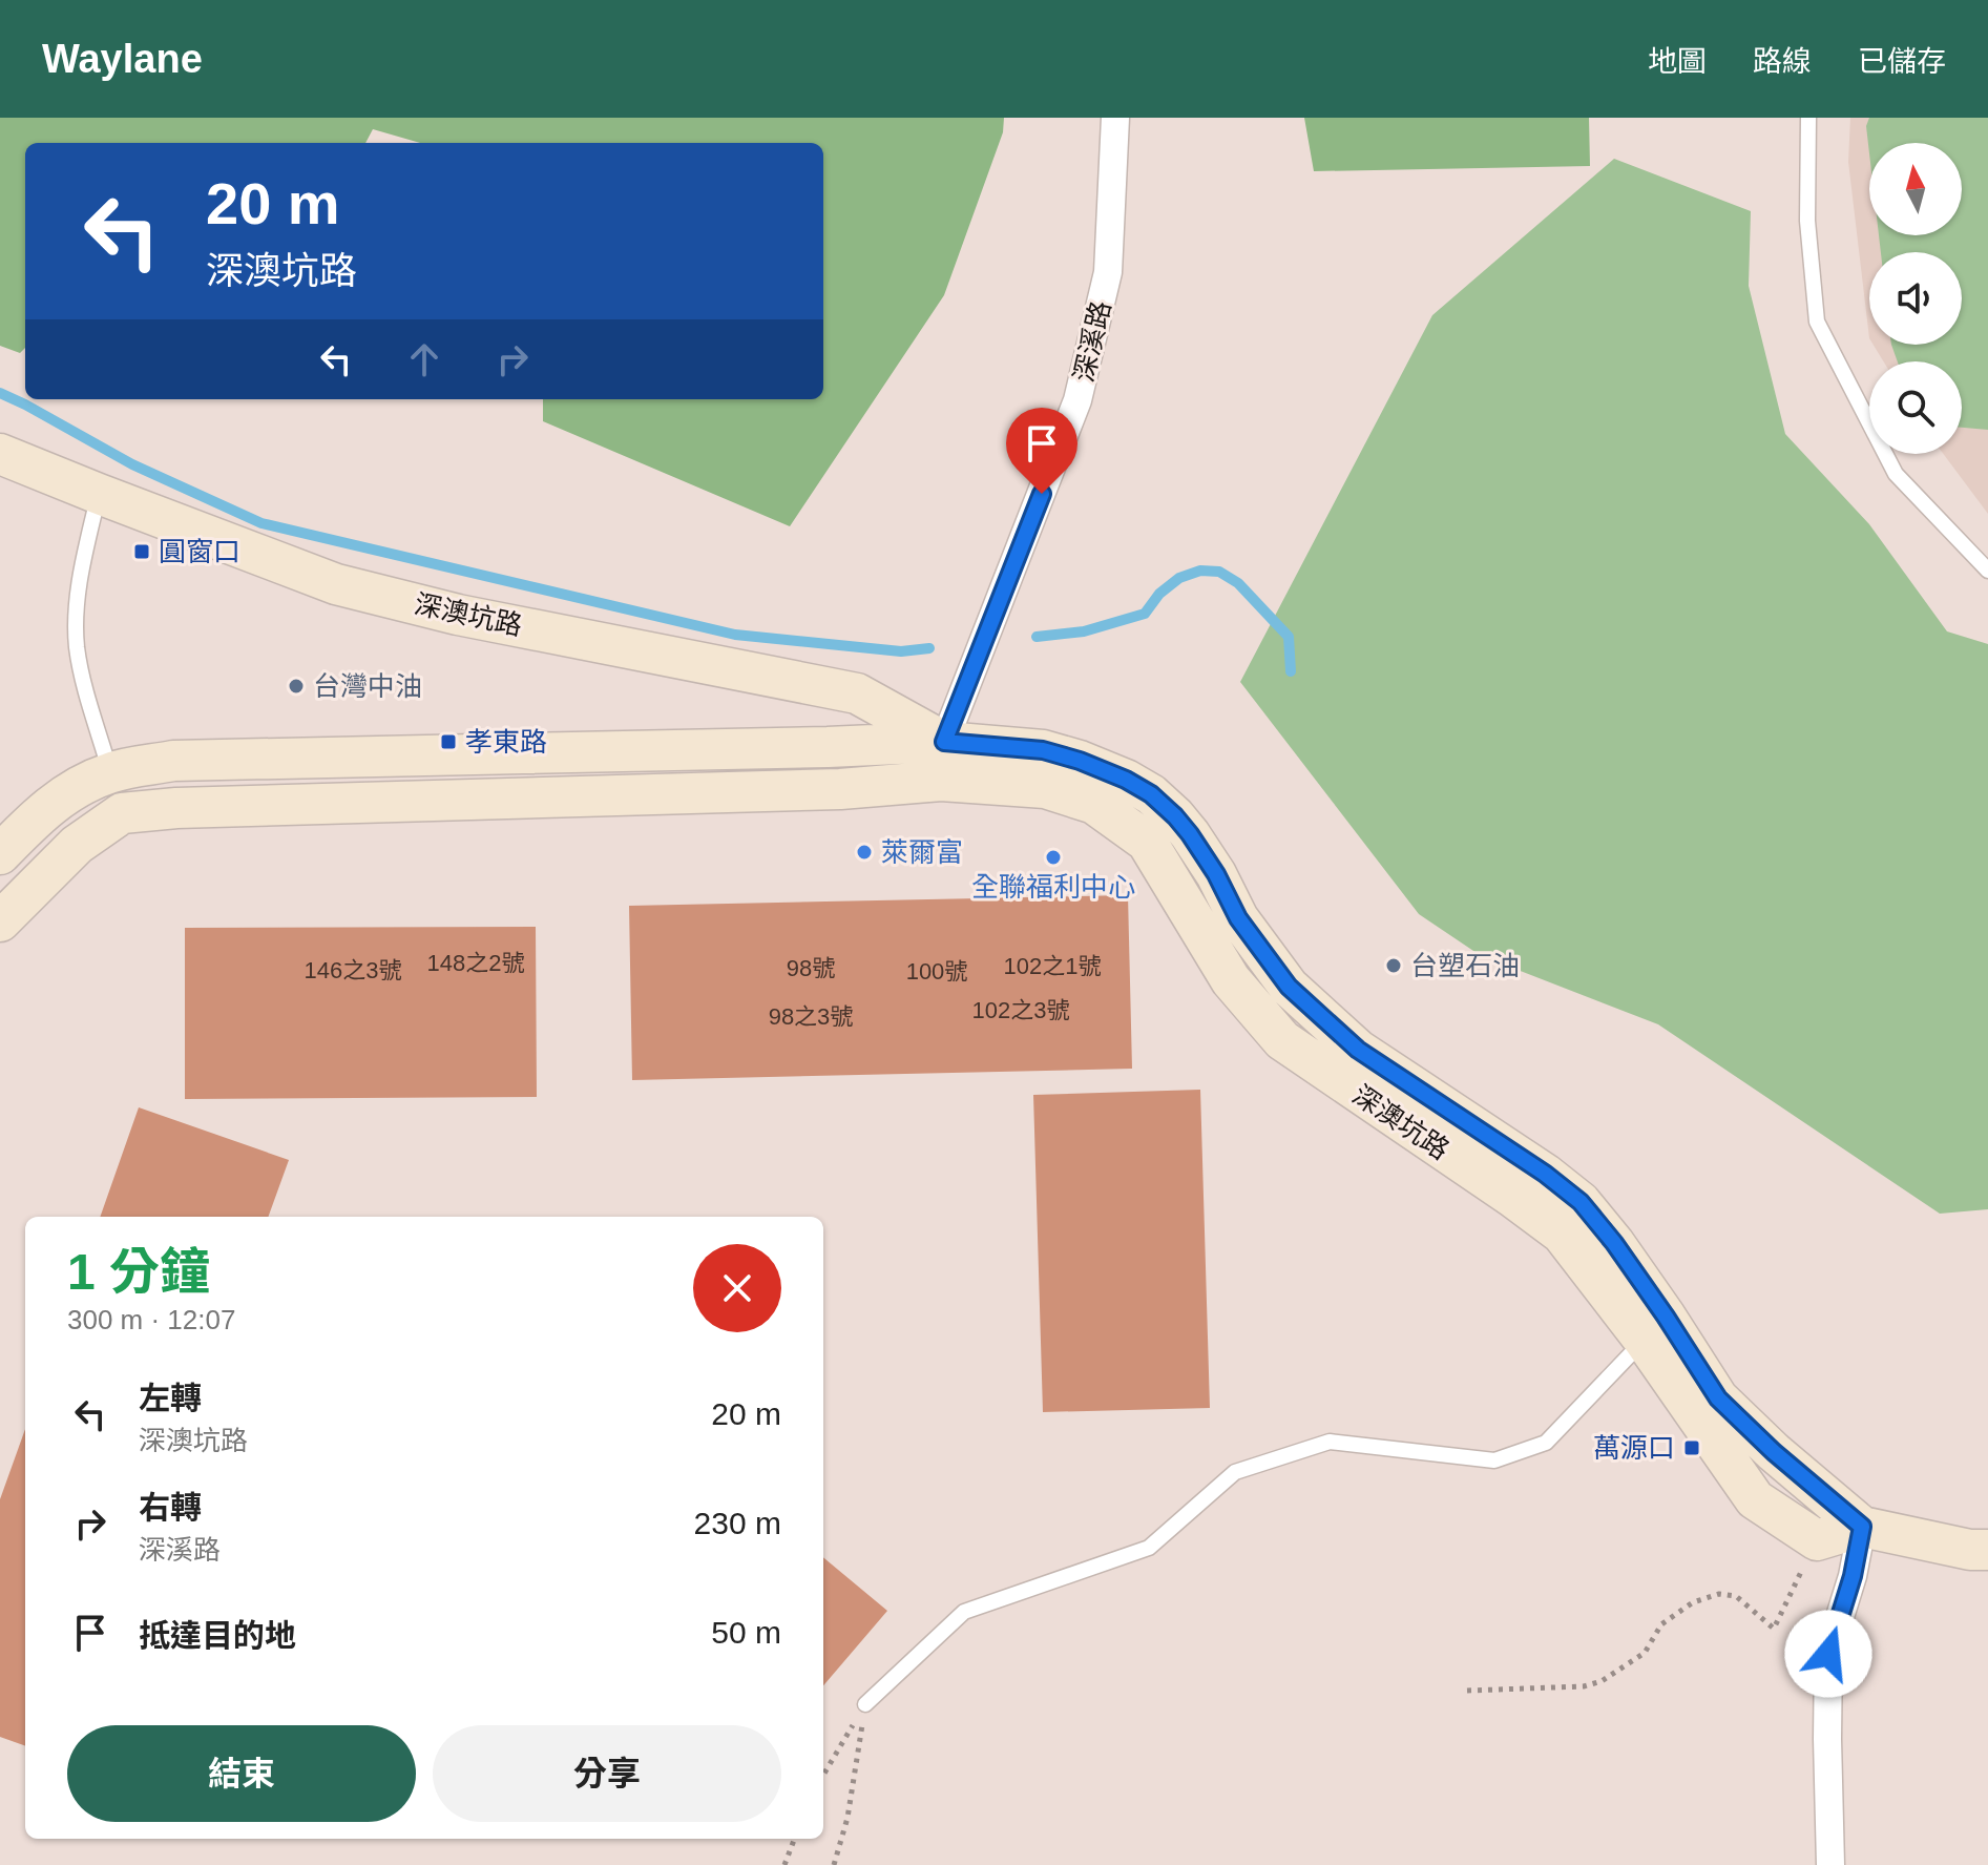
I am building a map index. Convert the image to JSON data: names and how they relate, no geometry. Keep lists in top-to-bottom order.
{
  "streets": {
    "main road": ["深澳坑路"],
    "street": ["深溪路"]
  },
  "crossings": [
    ["深溪路", "深澳坑路"]
  ],
  "places": {
    "transit": ["圓窗口", "孝東路", "萬源口"],
    "other": [
      "台灣中油",
      "萊爾富",
      "全聯福利中心",
      "台塑石油"
    ]
  },
  "house_numbers": [
    "148之2號",
    "102之1號",
    "98號",
    "146之3號",
    "100號",
    "102之3號",
    "98之3號"
  ],
  "north": "top",
  "page": {
    "header": "Waylane",
    "nav": ["地圖", "路線", "已儲存"],
    "turn": ["20 m", "深澳坑路"],
    "heading": ["1 分鐘", "300 m · 12:07"],
    "list": [
      {
        "name": "左轉",
        "note": "深澳坑路",
        "value": "20 m"
      },
      {
        "name": "右轉",
        "note": "深溪路",
        "value": "230 m"
      },
      {
        "name": "抵達目的地",
        "value": "50 m"
      }
    ],
    "buttons": ["結束", "分享"]
  }
}
